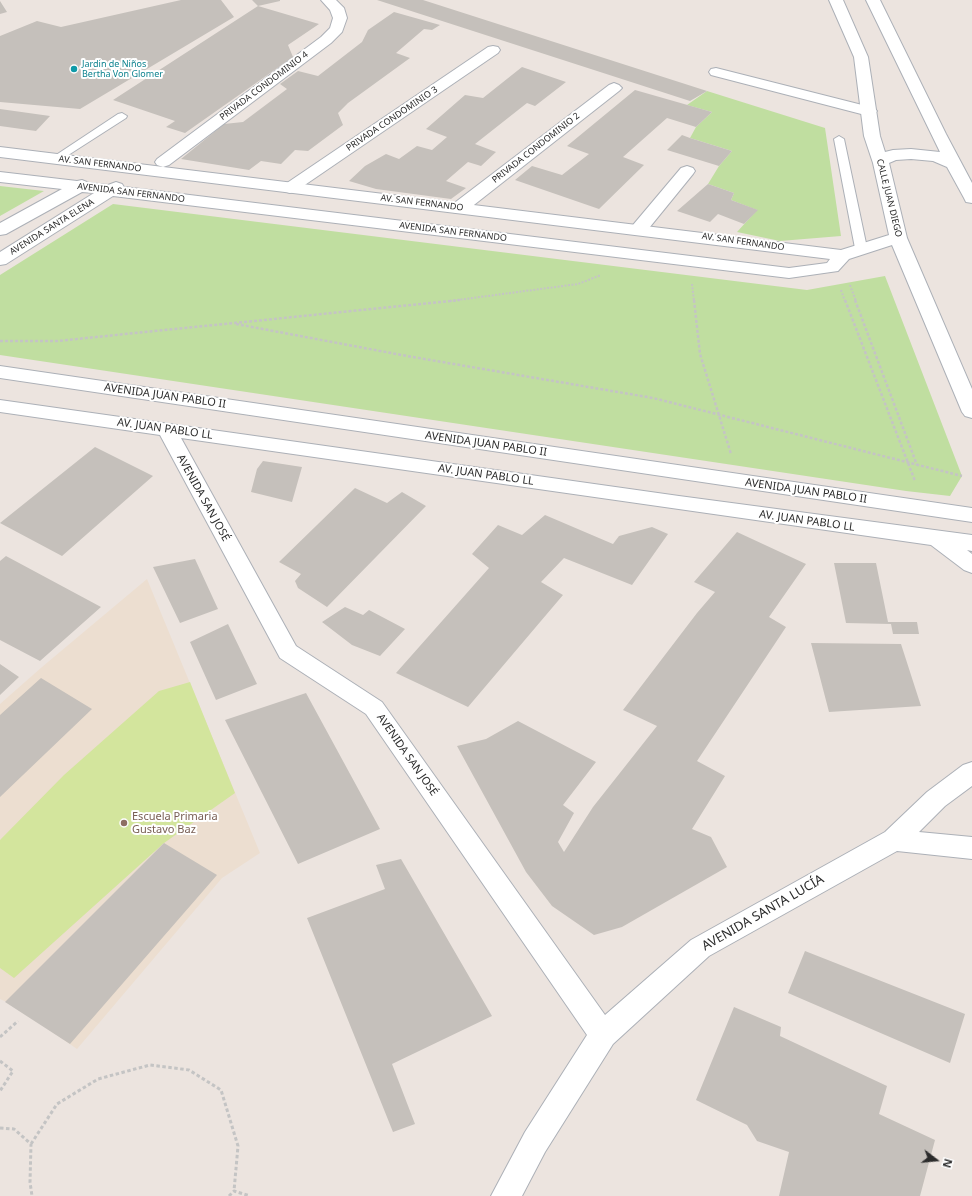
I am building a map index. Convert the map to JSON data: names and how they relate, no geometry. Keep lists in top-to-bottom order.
{
  "streets": {
    "street": [
      "PRIVADA CONDOMINIO 4",
      "PRIVADA CONDOMINIO 3",
      "PRIVADA CONDOMINIO 2",
      "AV. SAN FERNANDO",
      "AVENIDA SAN FERNANDO",
      "CALLE JUAN DIEGO",
      "AVENIDA SANTA ELENA",
      "AVENIDA JUAN PABLO II",
      "AV. JUAN PABLO LL",
      "AVENIDA SAN JOSÉ",
      "AVENIDA SANTA LUCÍA"
    ]
  },
  "crossings": [
    ["PRIVADA CONDOMINIO 4", "AV. SAN FERNANDO"],
    ["PRIVADA CONDOMINIO 4", "AVENIDA SANTA ELENA"],
    ["PRIVADA CONDOMINIO 3", "AV. SAN FERNANDO"],
    ["PRIVADA CONDOMINIO 2", "AV. SAN FERNANDO"],
    ["AV. SAN FERNANDO", "AVENIDA SAN FERNANDO"],
    ["AV. SAN FERNANDO", "AVENIDA SANTA ELENA"],
    ["AVENIDA SAN FERNANDO", "CALLE JUAN DIEGO"],
    ["AVENIDA SAN FERNANDO", "AVENIDA SANTA ELENA"],
    ["AV. JUAN PABLO LL", "AVENIDA SAN JOSÉ"],
    ["AVENIDA SAN JOSÉ", "AVENIDA SANTA LUCÍA"]
  ],
  "places": ["Jardin de Niños Bertha Von Glomer", "Escuela Primaria Gustavo Baz"],
  "north": "right"
}
